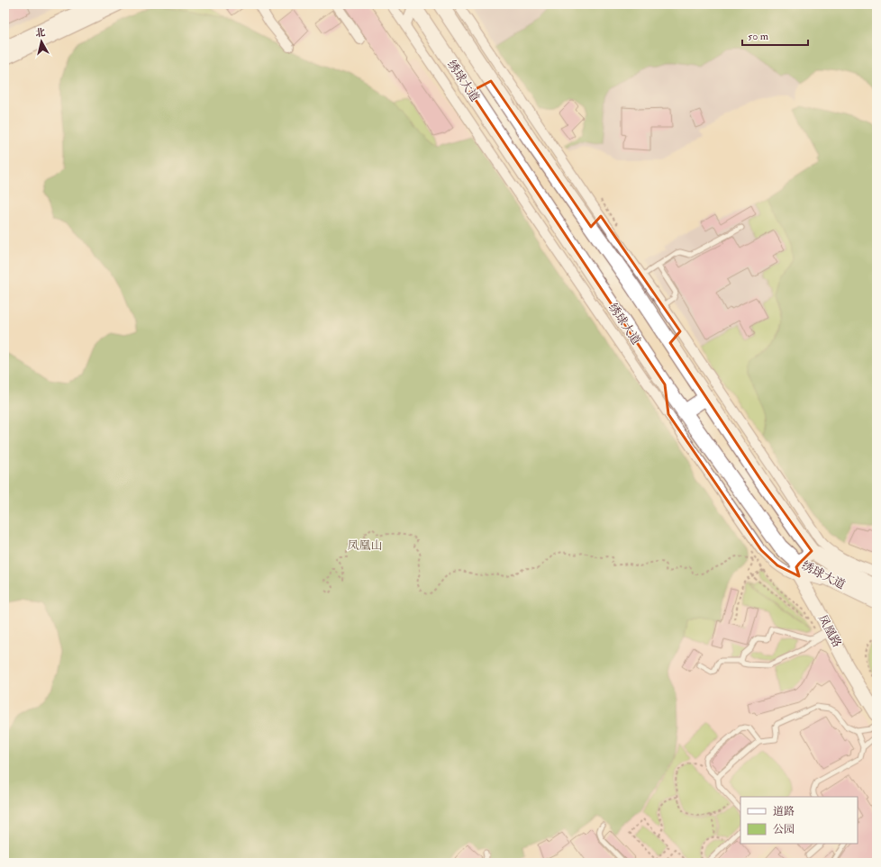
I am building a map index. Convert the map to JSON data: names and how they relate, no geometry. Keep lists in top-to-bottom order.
{
  "streets": {
    "main road": ["绣球大道", "凤凰路"]
  },
  "crossings": [
    ["绣球大道", "凤凰路"]
  ],
  "parks": ["凤凰山"],
  "legend": ["道路", "公园"],
  "scale_bar": "50 m",
  "north": "top"
}
